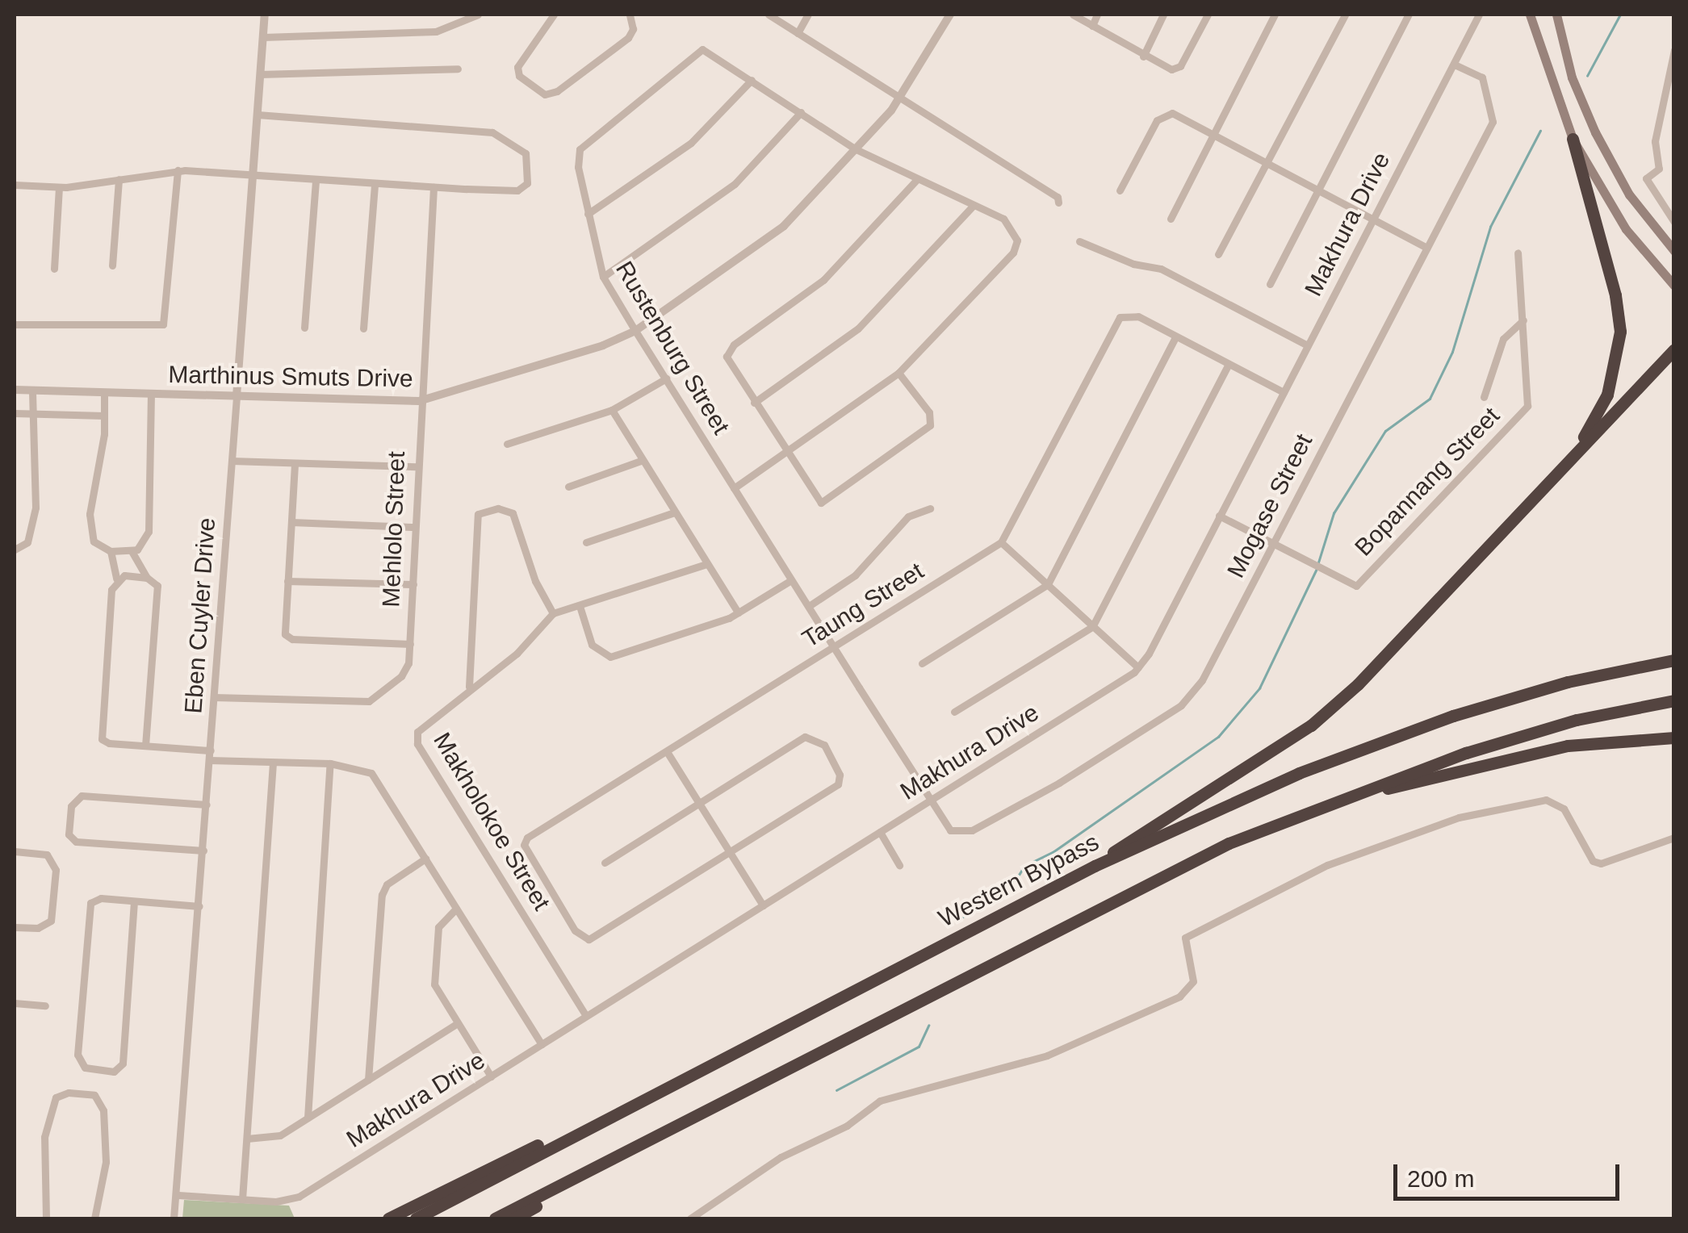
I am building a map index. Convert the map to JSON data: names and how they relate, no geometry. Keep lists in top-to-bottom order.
{
  "streets": {
    "highway": ["Western Bypass"],
    "street": [
      "Makhura Drive",
      "Rustenburg Street",
      "Marthinus Smuts Drive",
      "Bopannang Street",
      "Mogase Street",
      "Mehlolo Street",
      "Taung Street",
      "Eben Cuyler Drive",
      "Makholokoe Street"
    ]
  },
  "crossings": [
    ["Makhura Drive", "Rustenburg Street"],
    ["Makhura Drive", "Bopannang Street"],
    ["Makhura Drive", "Mogase Street"],
    ["Makhura Drive", "Eben Cuyler Drive"],
    ["Makhura Drive", "Makholokoe Street"],
    ["Rustenburg Street", "Marthinus Smuts Drive"],
    ["Rustenburg Street", "Mogase Street"],
    ["Rustenburg Street", "Taung Street"],
    ["Marthinus Smuts Drive", "Mehlolo Street"],
    ["Marthinus Smuts Drive", "Eben Cuyler Drive"],
    ["Bopannang Street", "Mogase Street"],
    ["Mehlolo Street", "Eben Cuyler Drive"]
  ],
  "scale_bar": "200 m"
}
